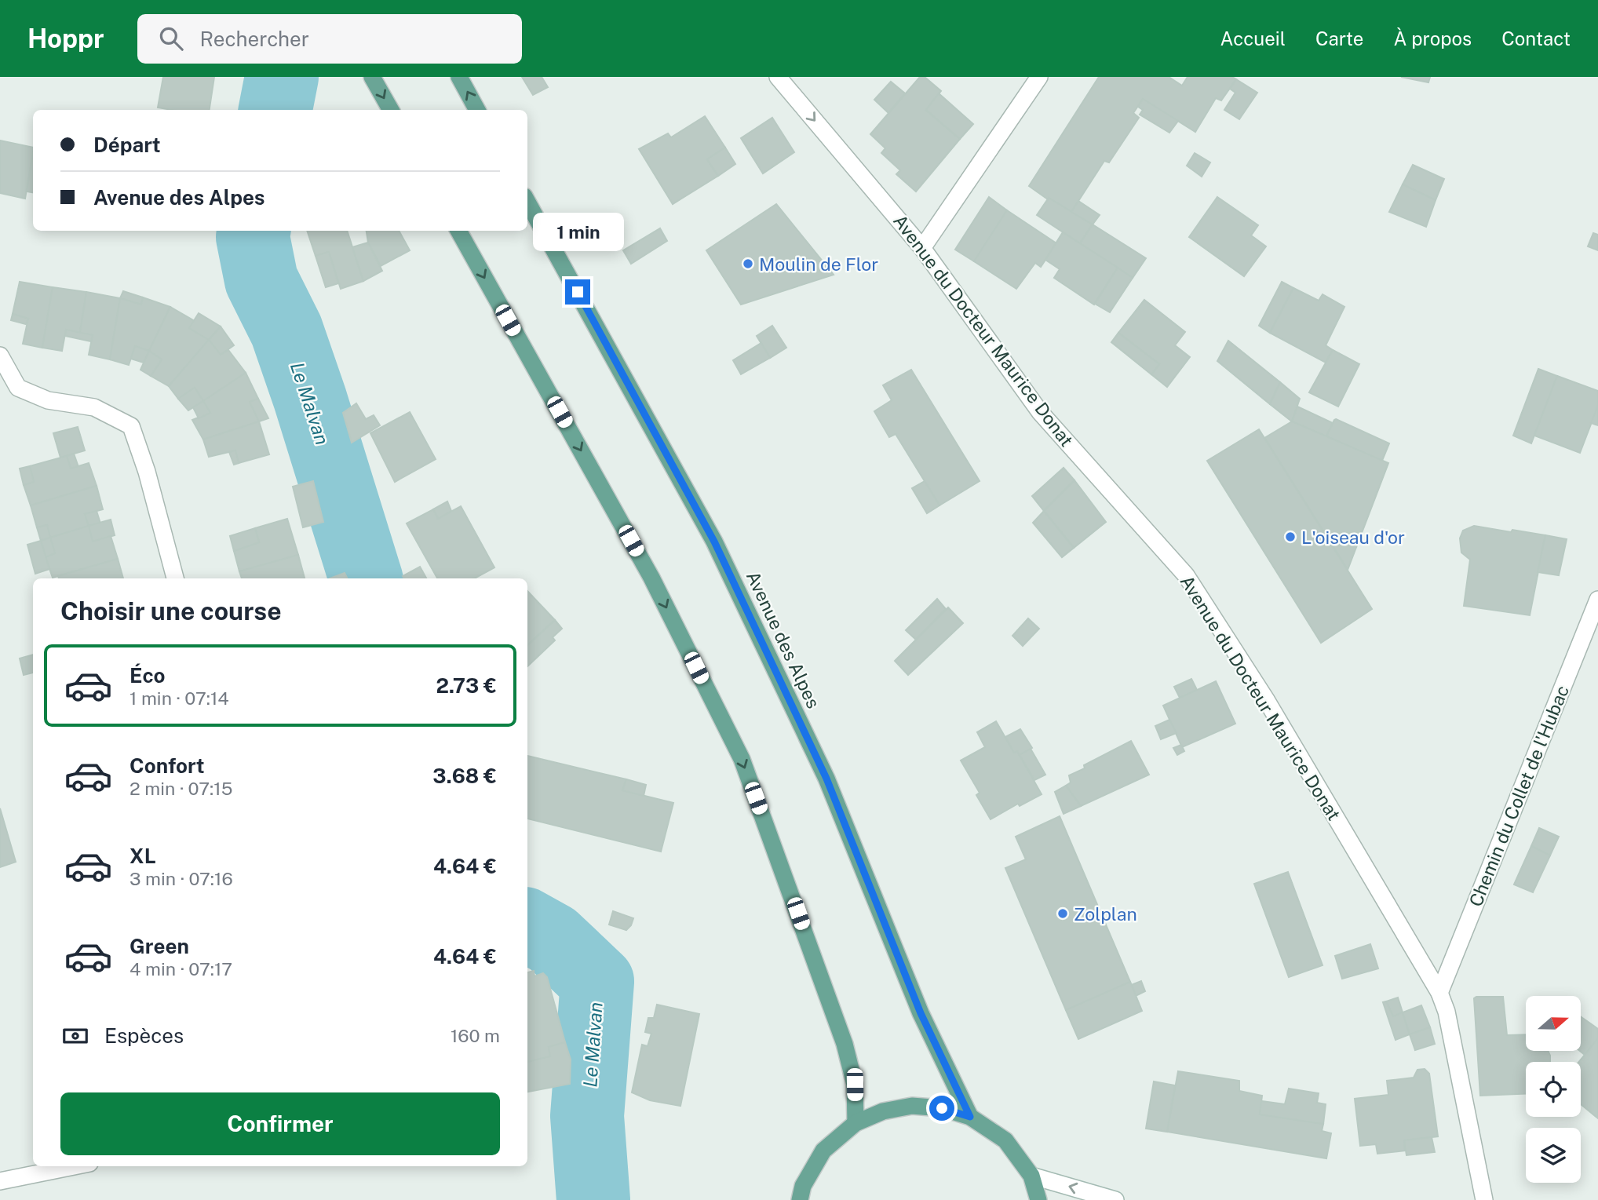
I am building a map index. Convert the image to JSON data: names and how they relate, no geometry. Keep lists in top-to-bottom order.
{
  "streets": {
    "main road": ["Avenue des Alpes"],
    "street": ["Avenue du Docteur Maurice Donat", "Chemin du Collet de l'Hubac"]
  },
  "crossings": [
    ["Avenue du Docteur Maurice Donat", "Chemin du Collet de l'Hubac"]
  ],
  "water": ["Le Malvan"],
  "places": ["Moulin de Flor", "L'oiseau d'or", "Zolplan"],
  "north": "right",
  "page": {
    "header": "Hoppr",
    "search": "Rechercher",
    "nav": [
      "Accueil",
      "Carte",
      "À propos",
      "Contact"
    ],
    "banner": ["Départ", "Avenue des Alpes"],
    "bubble": "1 min",
    "heading": "Choisir une course",
    "list": [
      {
        "name": "Éco",
        "note": "1 min · 07:14",
        "value": "2.73 €"
      },
      {
        "name": "Confort",
        "note": "2 min · 07:15",
        "value": "3.68 €"
      },
      {
        "name": "XL",
        "note": "3 min · 07:16",
        "value": "4.64 €"
      },
      {
        "name": "Green",
        "note": "4 min · 07:17",
        "value": "4.64 €"
      }
    ],
    "pay": ["Espèces", "160 m"],
    "buttons": "Confirmer"
  }
}
